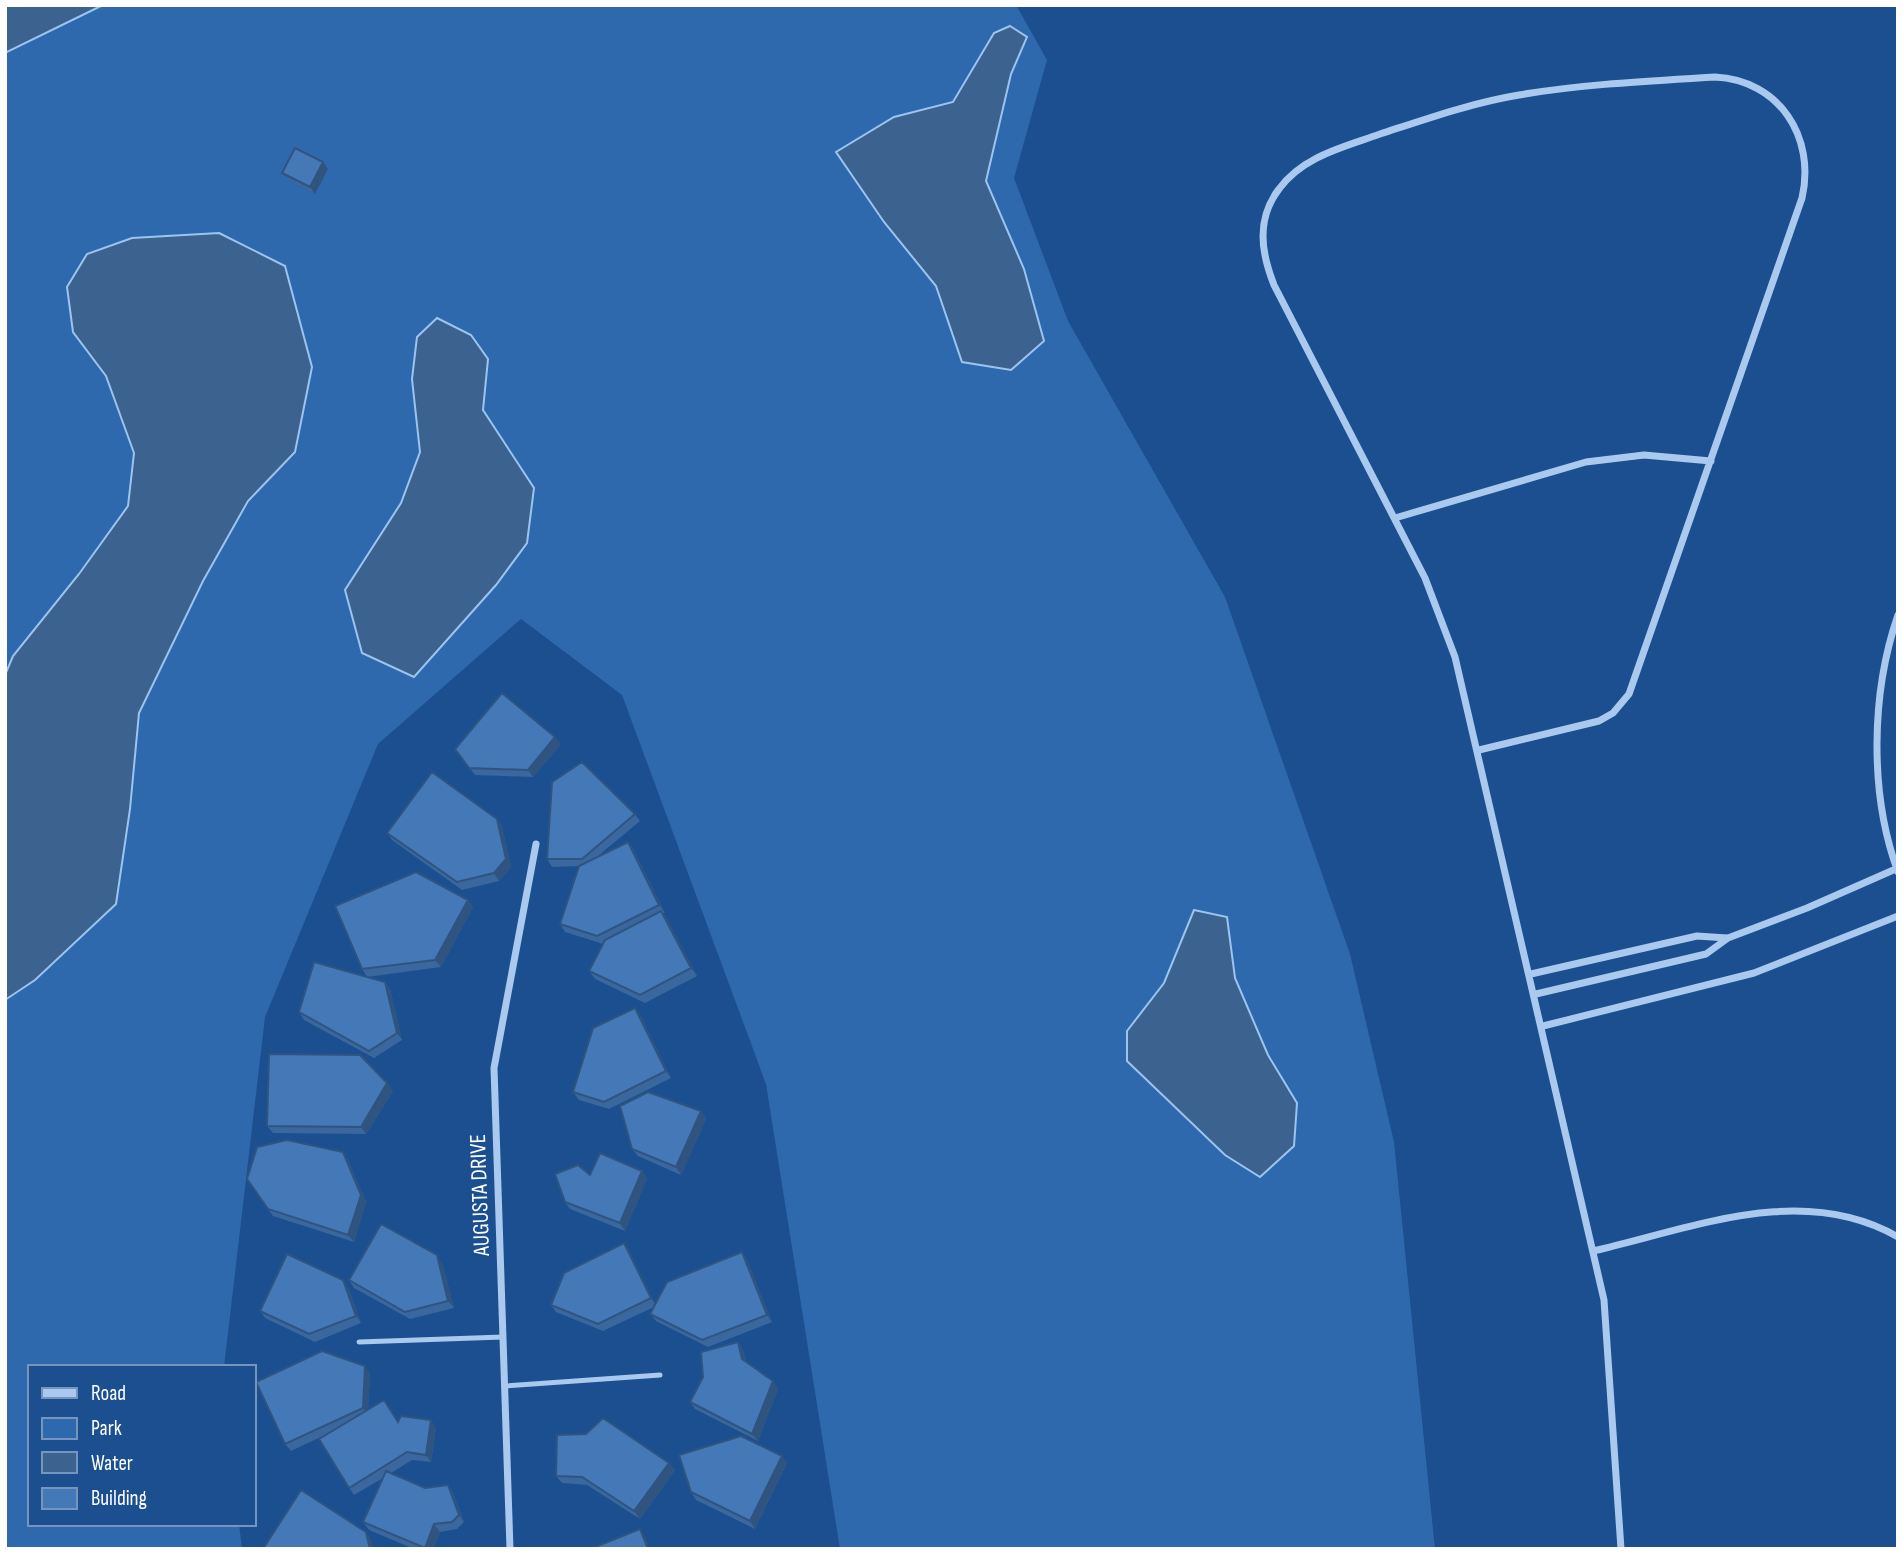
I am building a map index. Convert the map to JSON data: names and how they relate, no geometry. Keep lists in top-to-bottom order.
{
  "streets": {
    "street": ["AUGUSTA DRIVE"]
  },
  "legend": [
    "Road",
    "Park",
    "Water",
    "Building"
  ]
}
